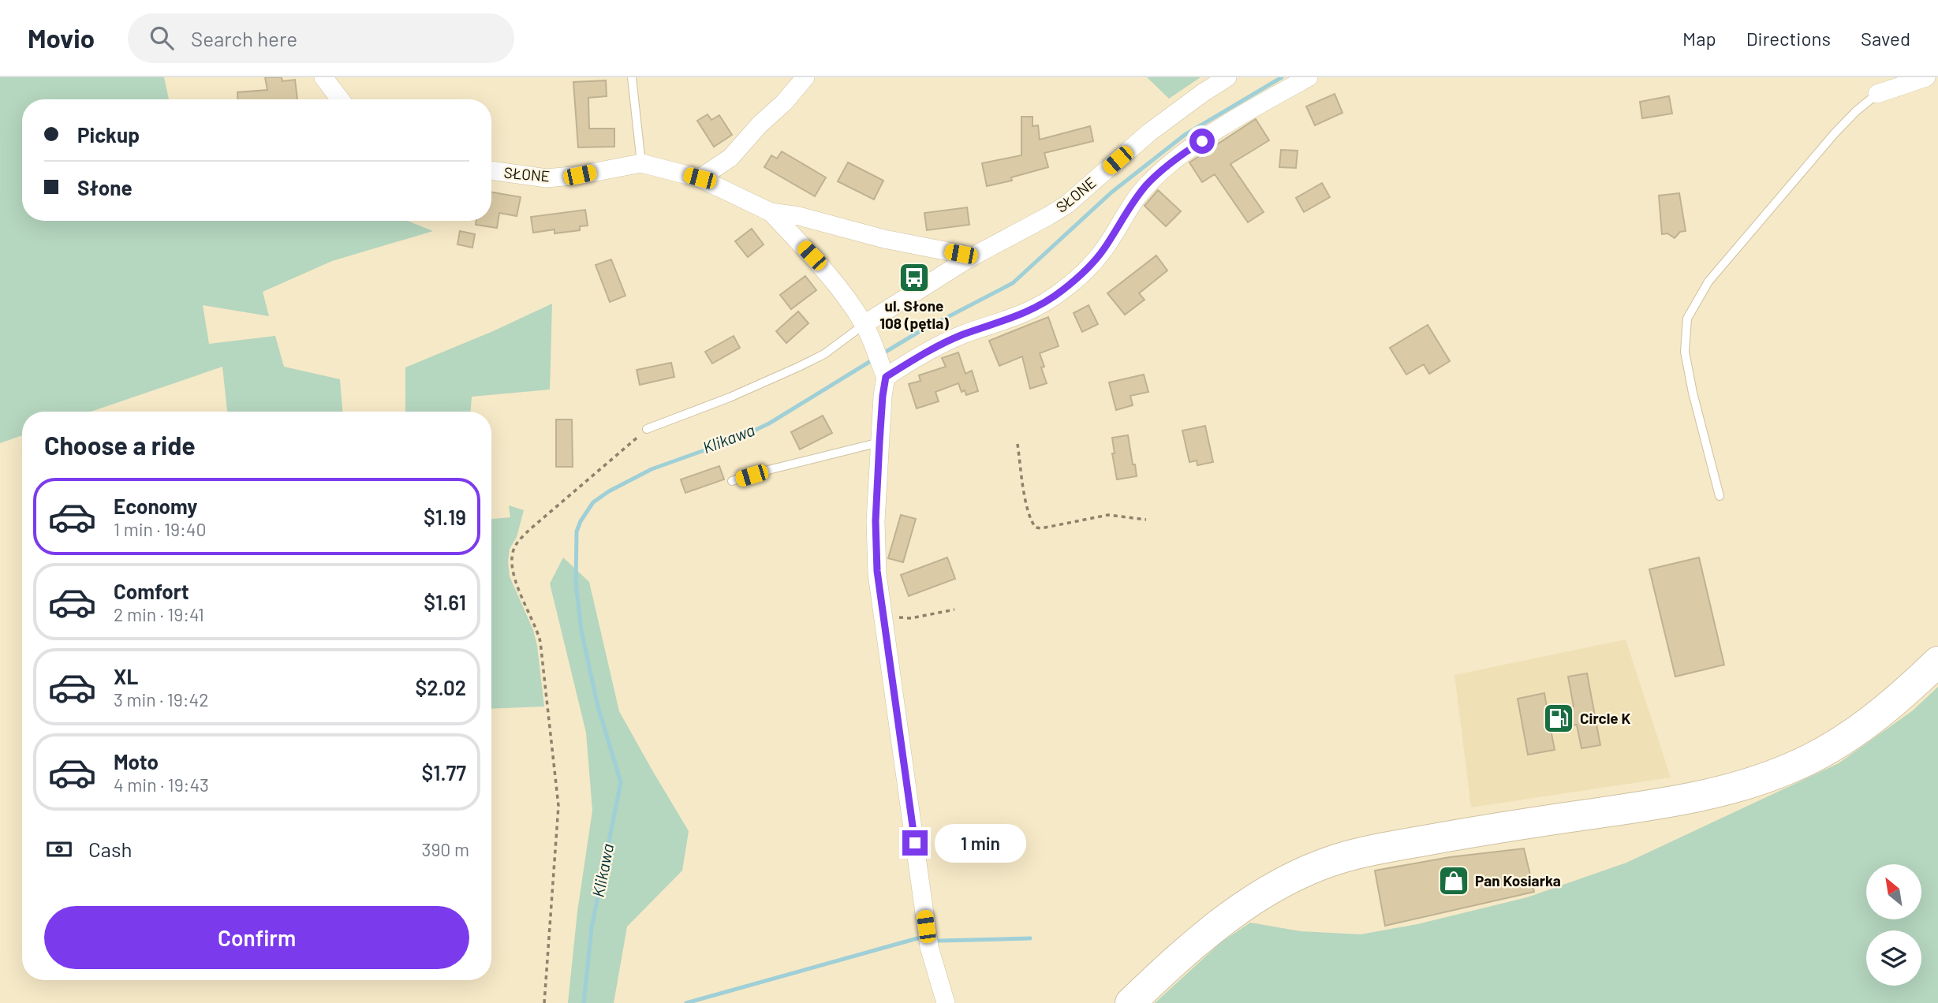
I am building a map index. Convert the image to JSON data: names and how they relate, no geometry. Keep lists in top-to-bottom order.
{
  "streets": {
    "street": ["SŁONE"]
  },
  "water": ["Klikawa"],
  "places": {
    "bus stop": ["ul. Słone 108 (pętla)"],
    "fuel station": ["Circle K"],
    "shop": ["Pan Kosiarka"]
  },
  "north": "top left",
  "page": {
    "header": "Movio",
    "search": "Search here",
    "nav": ["Map", "Directions", "Saved"],
    "banner": ["Pickup", "Słone"],
    "heading": "Choose a ride",
    "list": [
      {
        "name": "Economy",
        "note": "1 min · 19:40",
        "value": "$1.19"
      },
      {
        "name": "Comfort",
        "note": "2 min · 19:41",
        "value": "$1.61"
      },
      {
        "name": "XL",
        "note": "3 min · 19:42",
        "value": "$2.02"
      },
      {
        "name": "Moto",
        "note": "4 min · 19:43",
        "value": "$1.77"
      }
    ],
    "pay": ["Cash", "390 m"],
    "bubble": "1 min",
    "buttons": "Confirm"
  }
}
